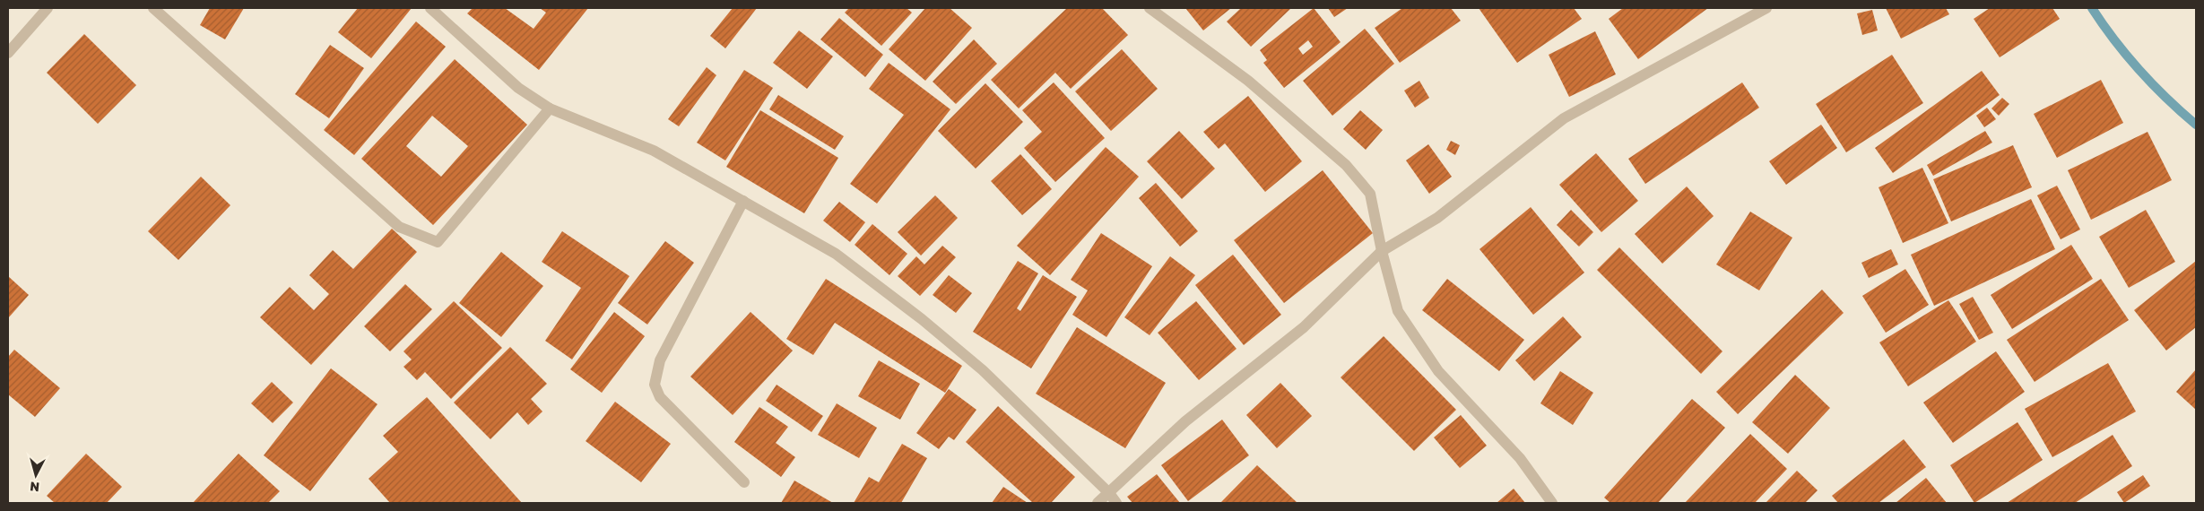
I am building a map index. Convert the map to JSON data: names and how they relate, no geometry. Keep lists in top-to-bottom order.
{
  "north": "bottom"
}
